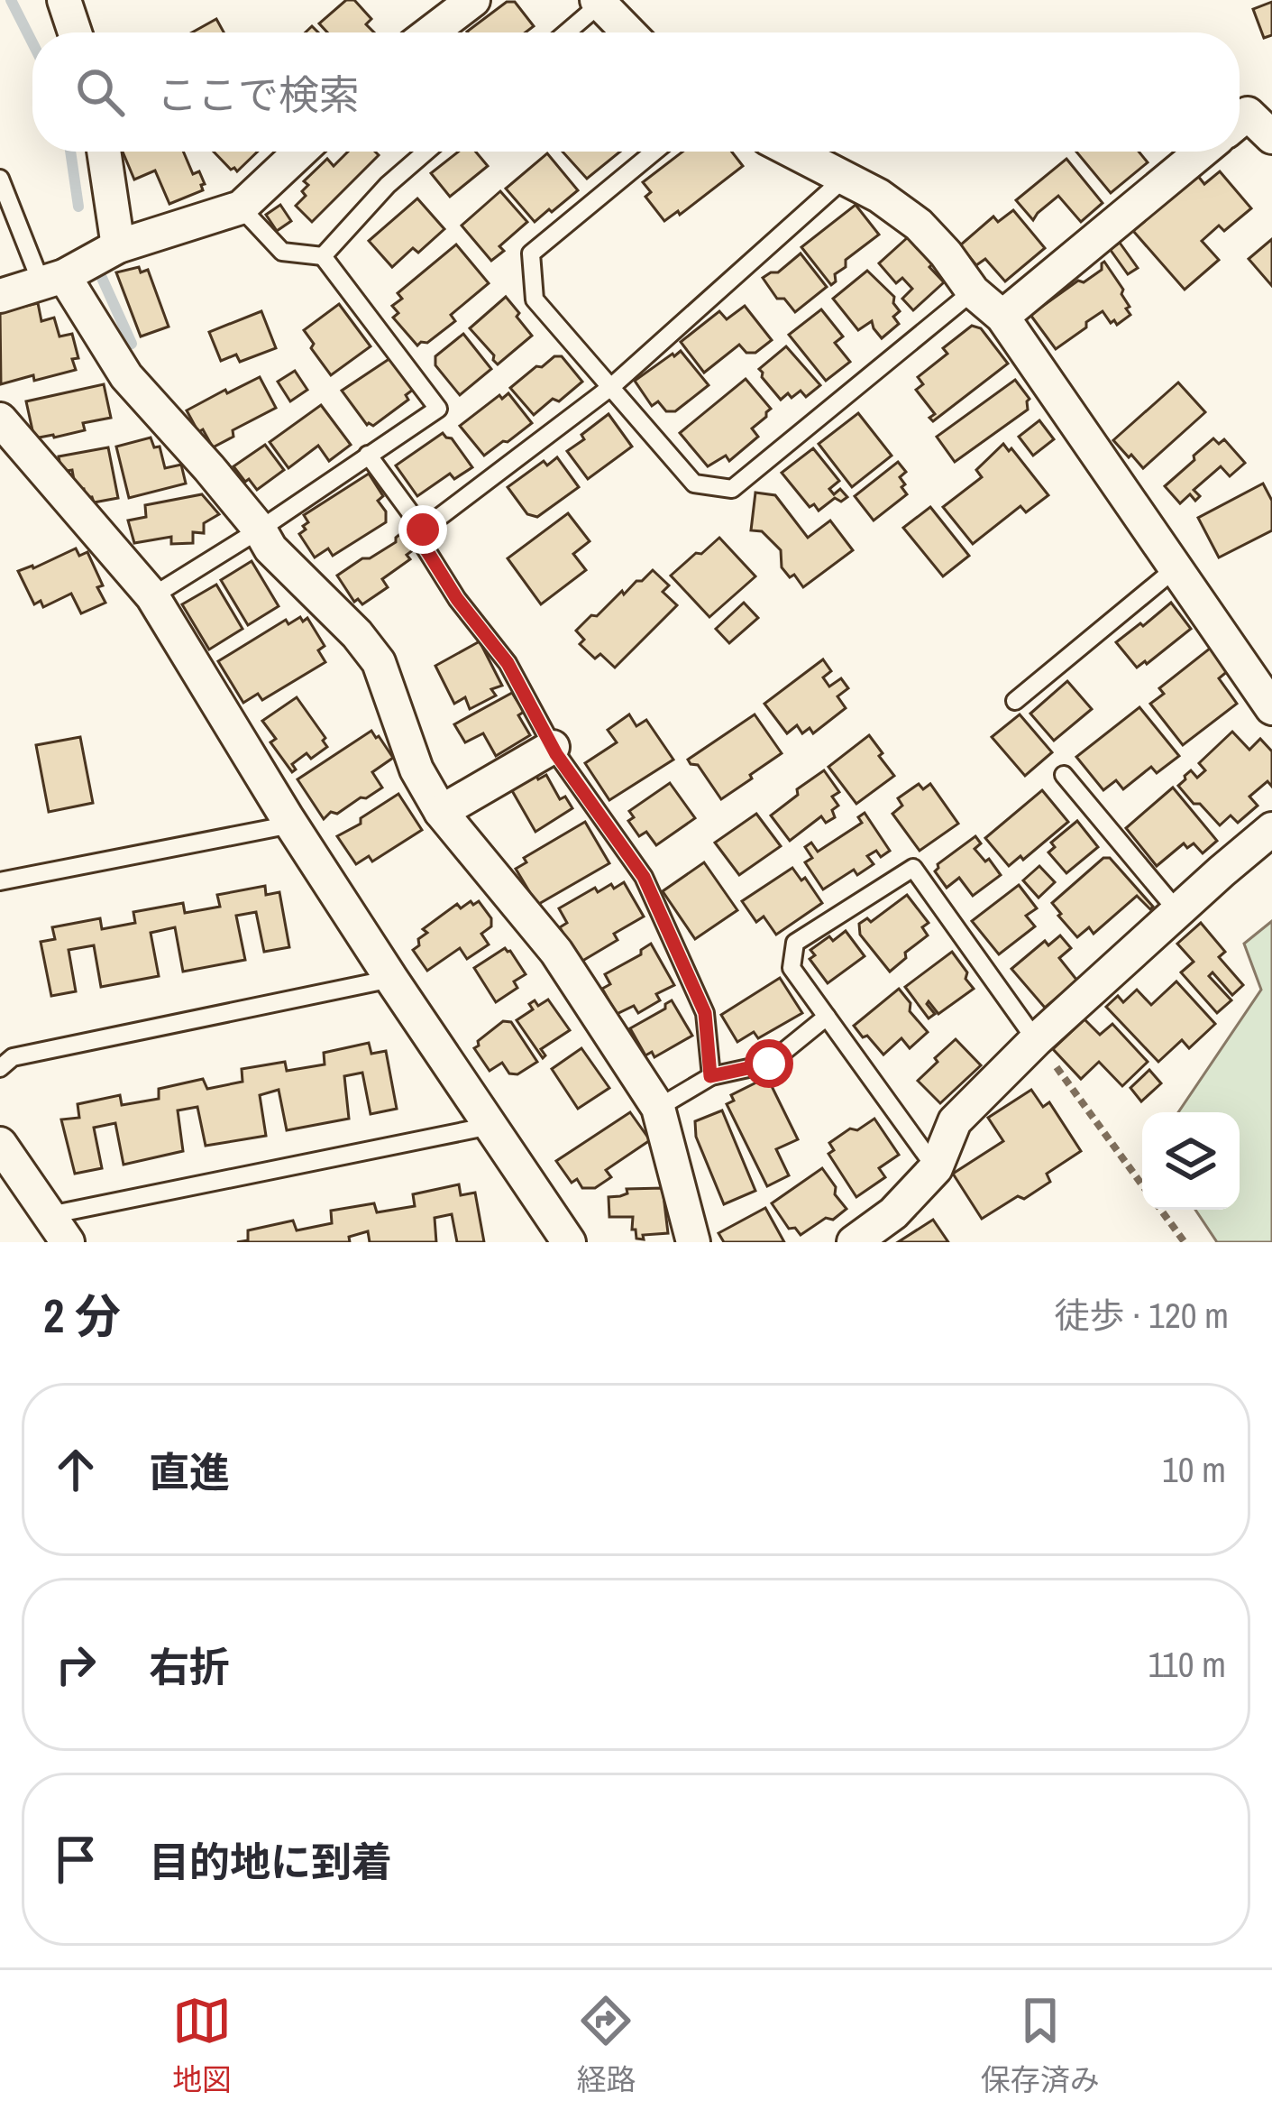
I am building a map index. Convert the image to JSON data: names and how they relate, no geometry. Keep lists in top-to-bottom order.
{
  "page": {
    "search": "ここで検索",
    "heading": ["2 分", "徒歩 · 120 m"],
    "list": [
      ["直進", "10 m"],
      ["右折", "110 m"],
      "目的地に到着"
    ],
    "nav": ["地図", "経路", "保存済み"]
  }
}
